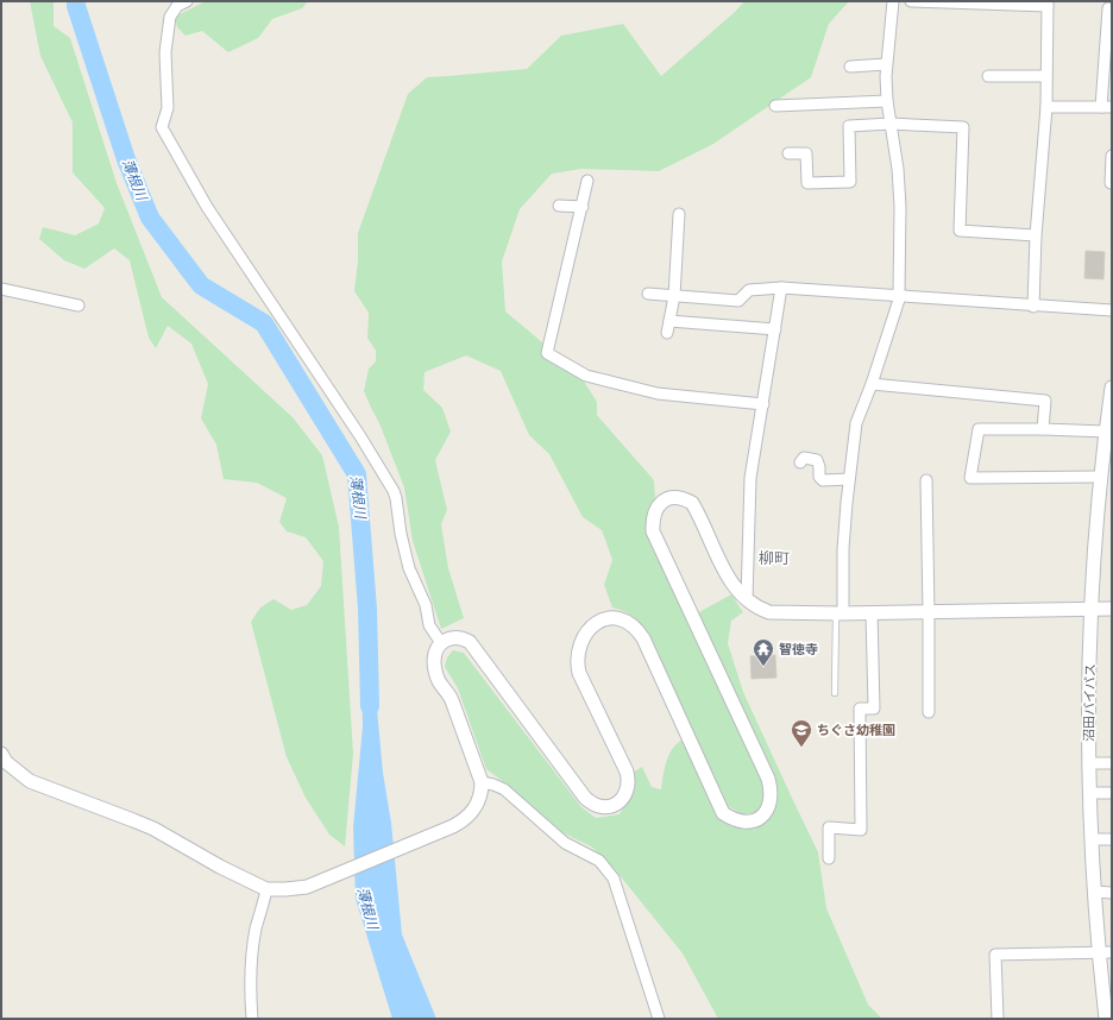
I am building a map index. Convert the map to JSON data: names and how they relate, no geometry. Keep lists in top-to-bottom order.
{
  "streets": {
    "street": ["沼田バイパス"]
  },
  "districts": ["柳町"],
  "water": ["薄根川"],
  "places": {
    "temple": ["智徳寺"],
    "school or university": ["ちぐさ幼稚園"]
  }
}
